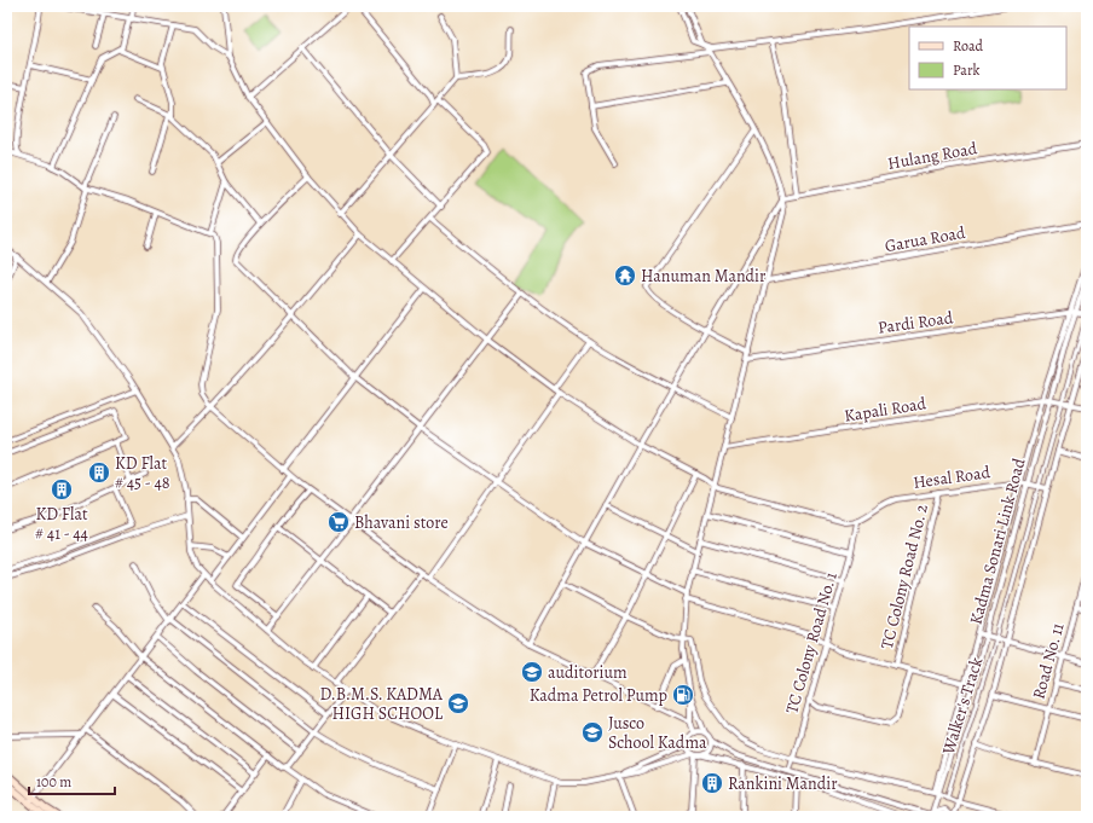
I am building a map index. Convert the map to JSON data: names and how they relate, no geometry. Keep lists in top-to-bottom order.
{
  "streets": {
    "street": [
      "Hulang Road",
      "Garua Road",
      "Pardi Road",
      "Kapali Road",
      "Hesal Road",
      "Kadma Sonari Link Road",
      "TC Colony Road No. 2",
      "TC Colony Road No. 1",
      "Road No. 11",
      "Walker's Track"
    ]
  },
  "crossings": [
    ["Pardi Road", "Kadma Sonari Link Road"],
    ["Pardi Road", "Walker's Track"],
    ["Kapali Road", "Kadma Sonari Link Road"],
    ["Kapali Road", "Walker's Track"],
    ["Hesal Road", "TC Colony Road No. 2"],
    ["Hesal Road", "TC Colony Road No. 1"]
  ],
  "places": {
    "temple": ["Hanuman Mandir"],
    "building": ["KD Flat # 45 - 48", "KD Flat # 41 - 44", "Rankini Mandir"],
    "supermarket": ["Bhavani store"],
    "school or university": ["auditorium", "D.B.M.S. KADMA HIGH SCHOOL", "Jusco School Kadma"],
    "fuel station": ["Kadma Petrol Pump"]
  },
  "legend": ["Road", "Park"],
  "scale_bar": "100 m"
}
